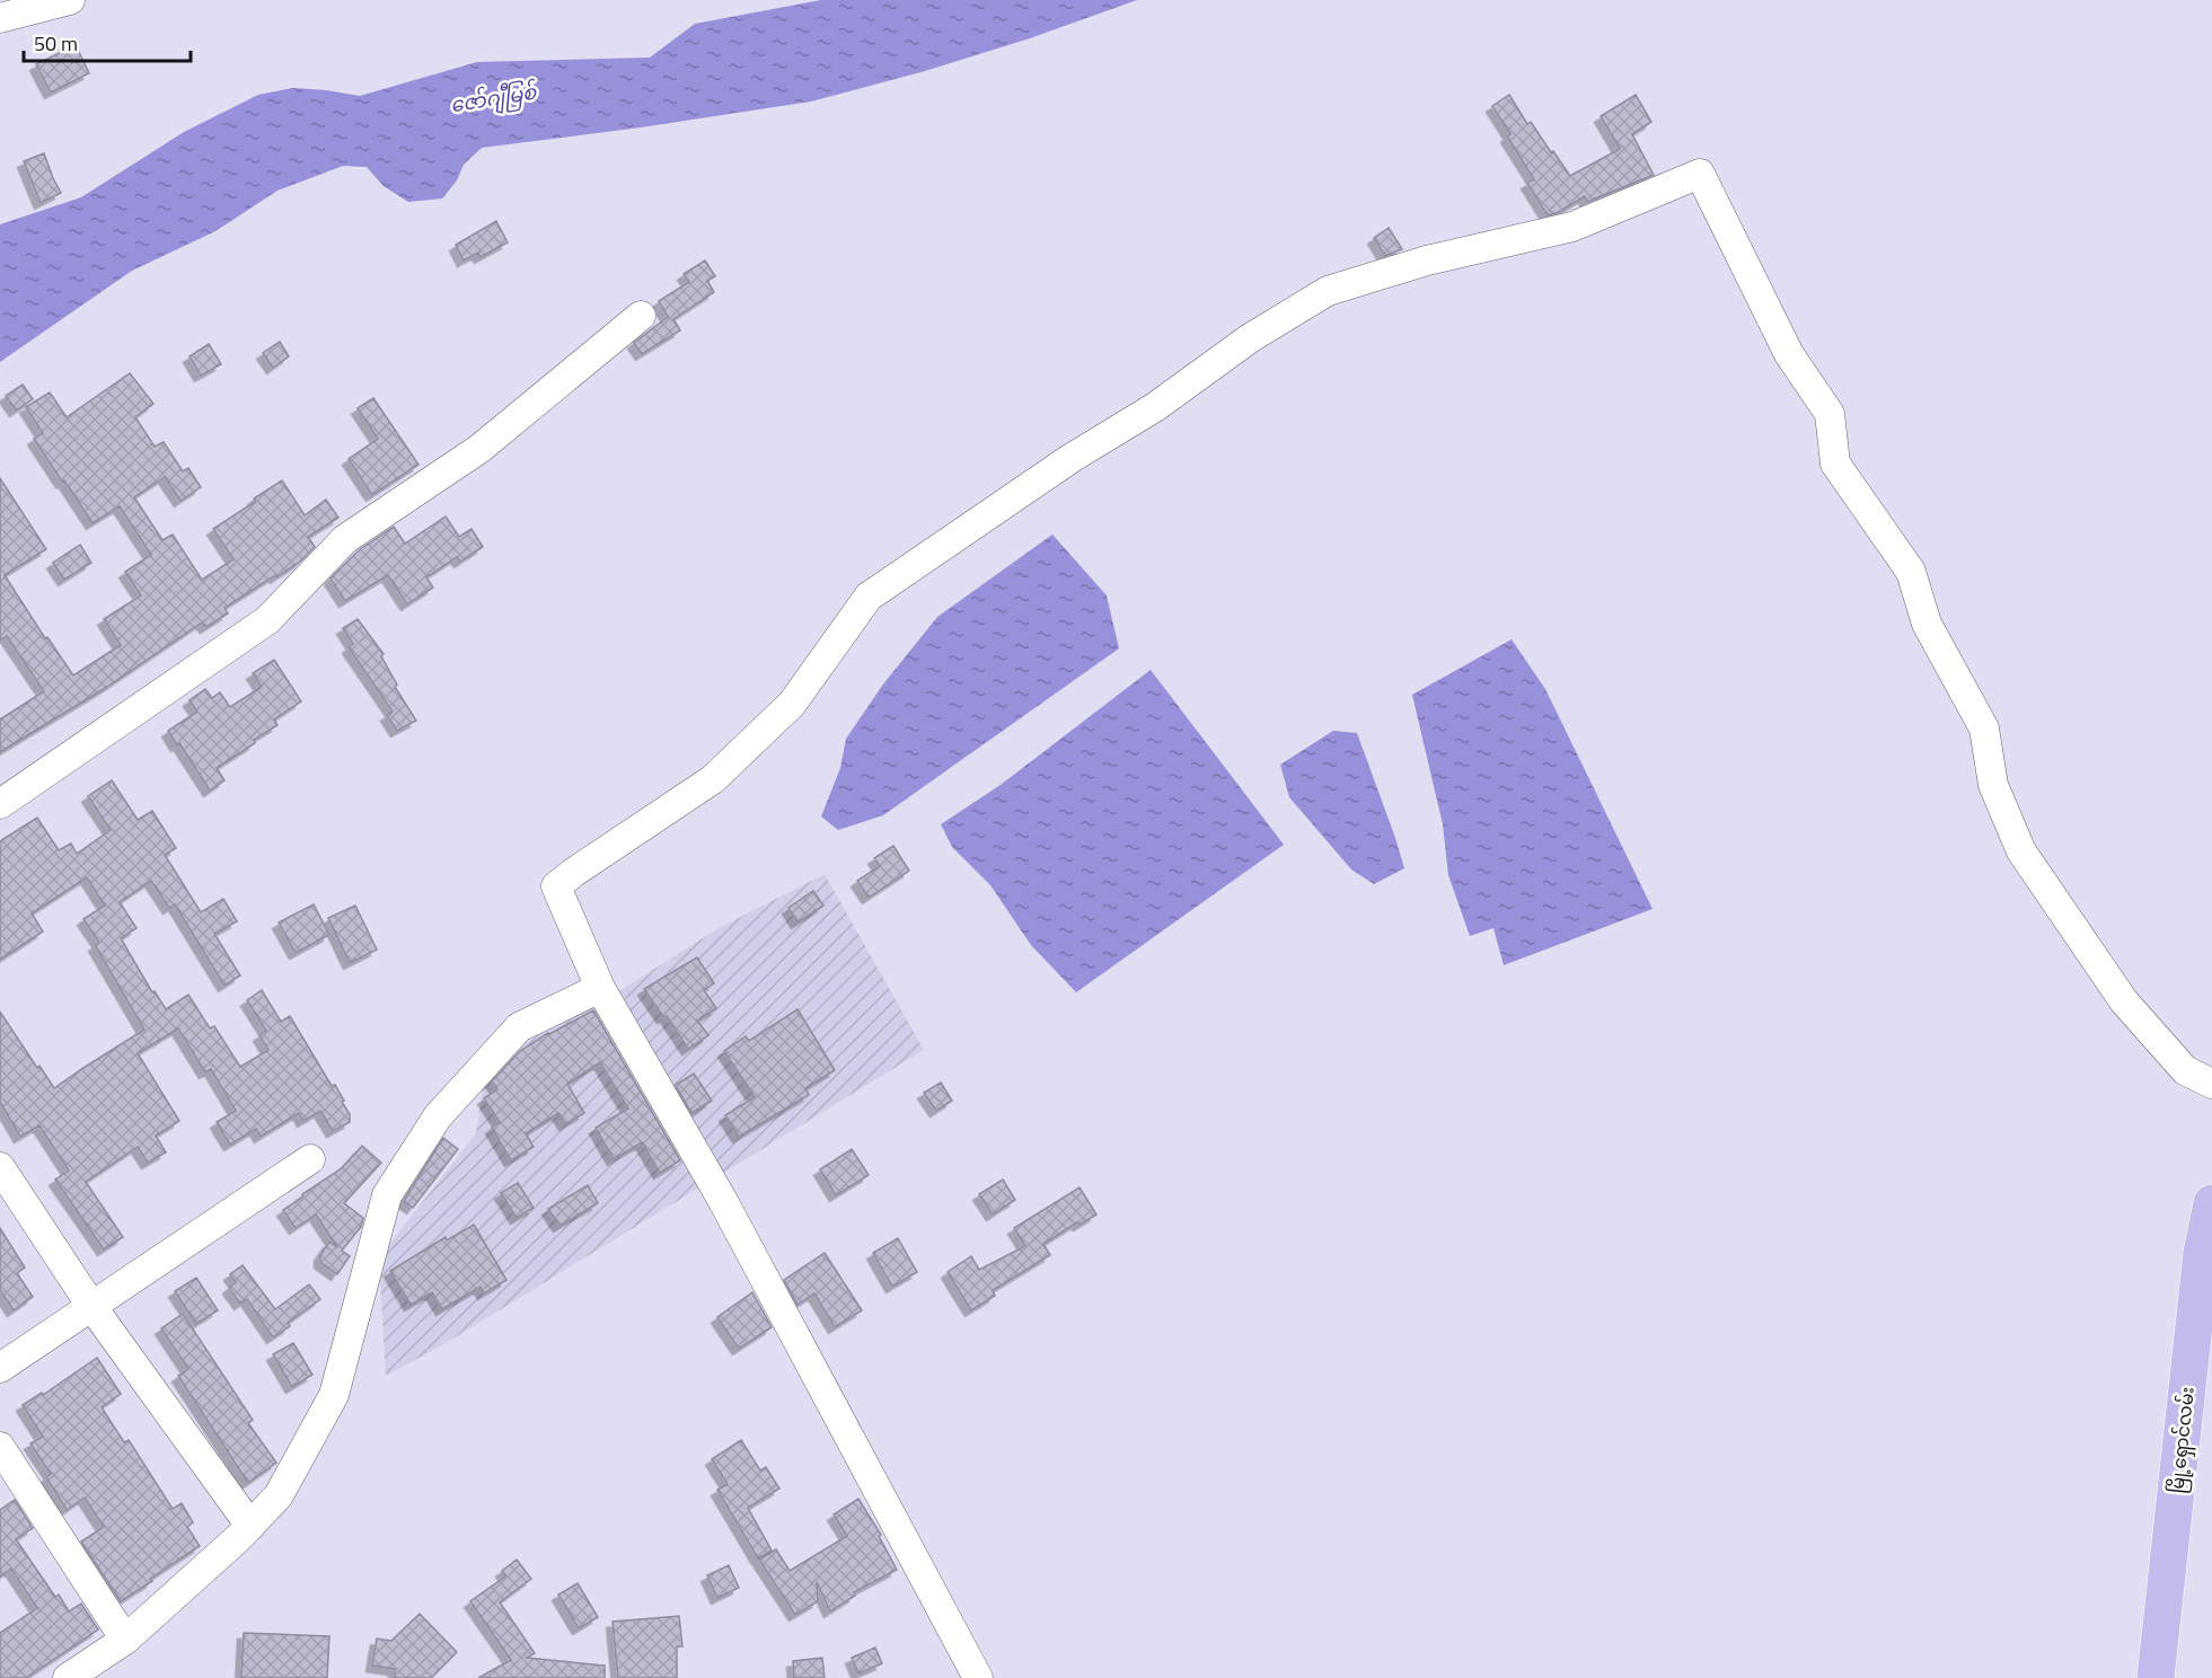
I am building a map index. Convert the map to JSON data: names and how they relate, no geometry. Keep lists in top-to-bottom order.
{
  "streets": {
    "main road": ["မြို့ရှောင်လမ်း"]
  },
  "water": ["ဇော်ဂျီမြစ်"],
  "scale_bar": "50 m"
}
